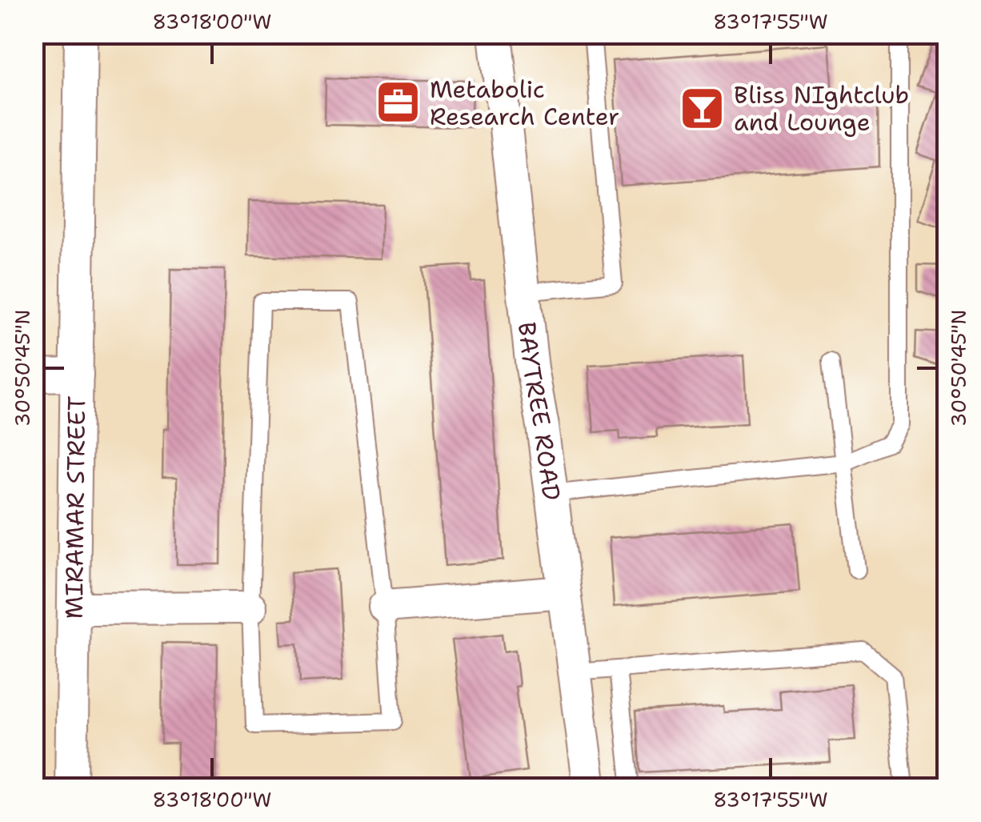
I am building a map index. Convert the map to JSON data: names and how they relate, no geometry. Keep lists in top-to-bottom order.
{
  "streets": {
    "street": ["BAYTREE ROAD", "MIRAMAR STREET"]
  },
  "places": {
    "office": ["Metabolic Research Center"],
    "bar": ["Bliss NIghtclub and Lounge"]
  },
  "coordinates": ["83°18'00\"W", "83°17'55\"W", "30°50'45\"N"]
}
